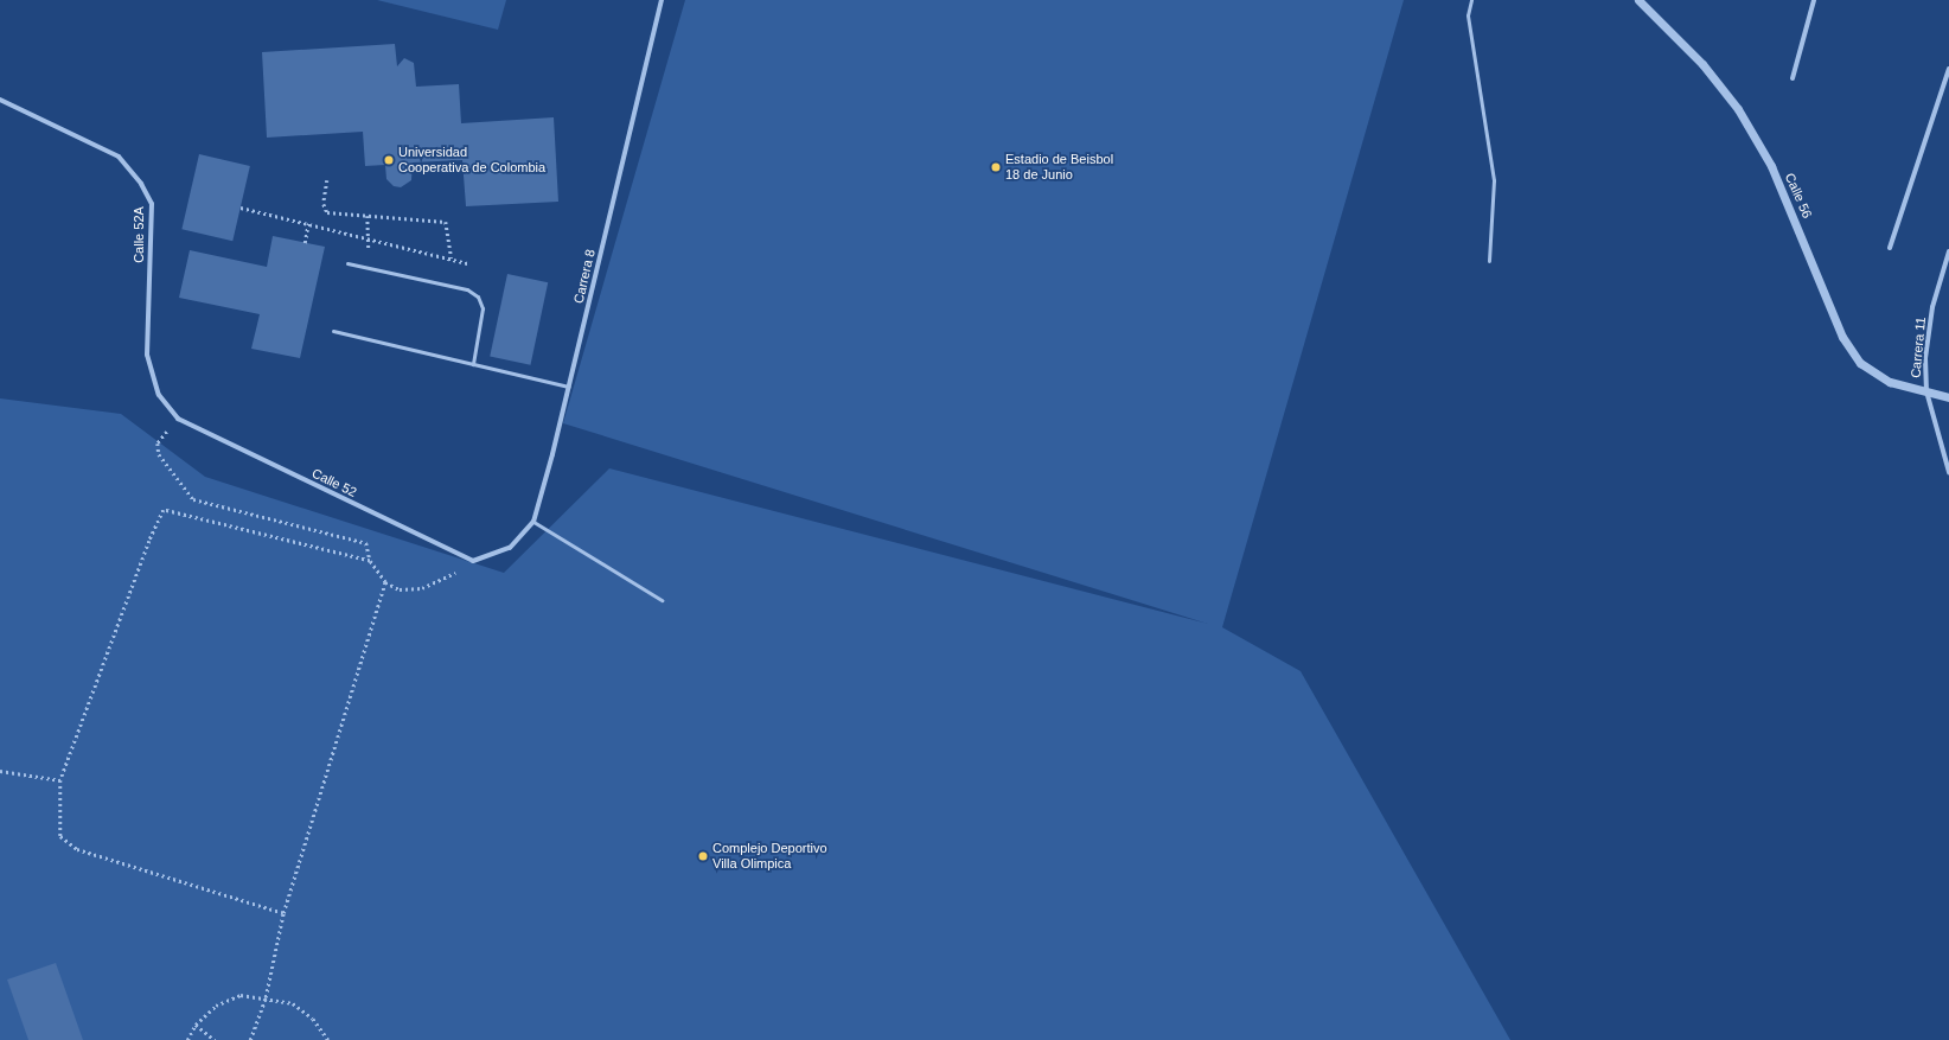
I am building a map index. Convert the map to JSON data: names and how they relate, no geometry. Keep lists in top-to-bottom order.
{
  "streets": {
    "street": [
      "Calle 56",
      "Calle 52A",
      "Carrera 8",
      "Carrera 11",
      "Calle 52"
    ]
  },
  "crossings": [
    ["Calle 56", "Carrera 11"],
    ["Calle 52A", "Calle 52"],
    ["Carrera 8", "Calle 52"]
  ],
  "places": ["Universidad Cooperativa de Colombia", "Estadio de Beisbol 18 de Junio", "Complejo Deportivo Villa Olimpica"]
}
